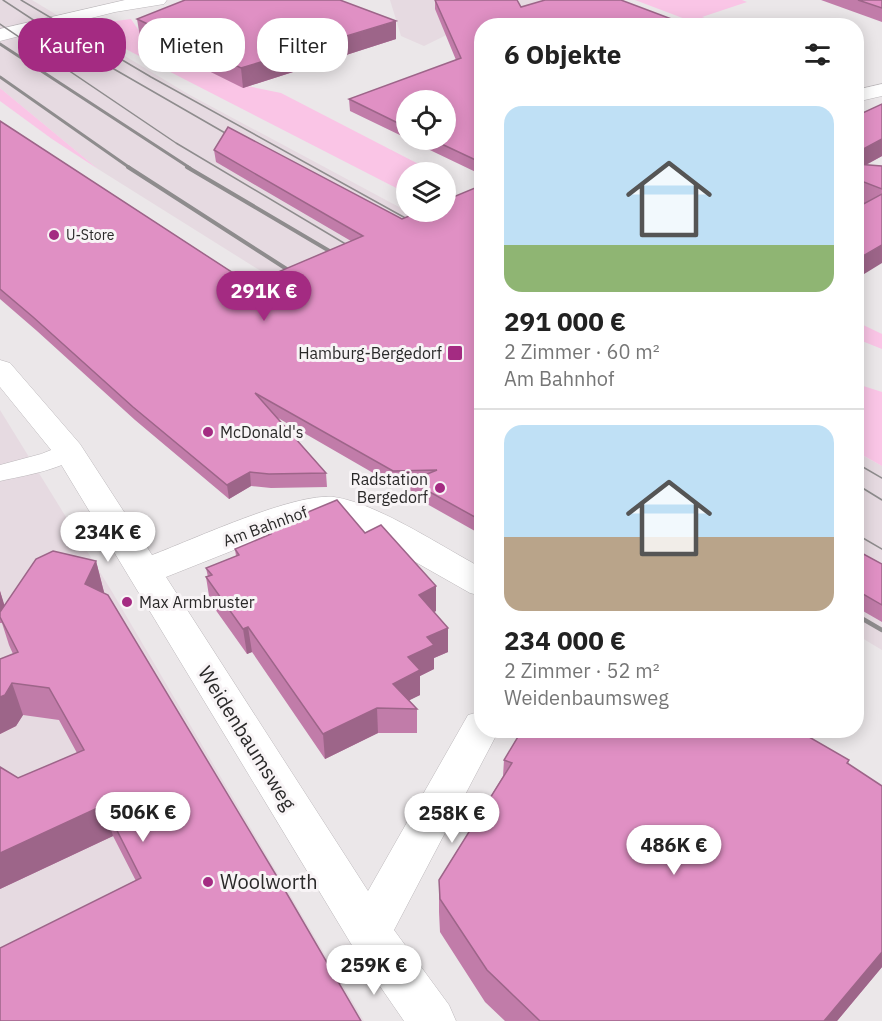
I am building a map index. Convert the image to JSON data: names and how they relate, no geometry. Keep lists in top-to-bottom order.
{
  "streets": {
    "street": ["Am Bahnhof", "Weidenbaumsweg"]
  },
  "crossings": [
    ["Am Bahnhof", "Weidenbaumsweg"]
  ],
  "places": {
    "other": [
      "U-Store",
      "McDonald's",
      "Radstation Bergedorf",
      "Max Armbruster",
      "Woolworth"
    ],
    "transit": ["Hamburg-Bergedorf"]
  },
  "page": {
    "chip": ["Kaufen", "Mieten", "Filter"],
    "heading": "6 Objekte",
    "list": [
      {
        "name": "291 000 €",
        "note": "2 Zimmer · 60 m² · Am Bahnhof"
      },
      {
        "name": "234 000 €",
        "note": "2 Zimmer · 52 m² · Weidenbaumsweg"
      }
    ],
    "price": [
      "291K €",
      "234K €",
      "506K €",
      "258K €",
      "486K €",
      "259K €"
    ]
  }
}
